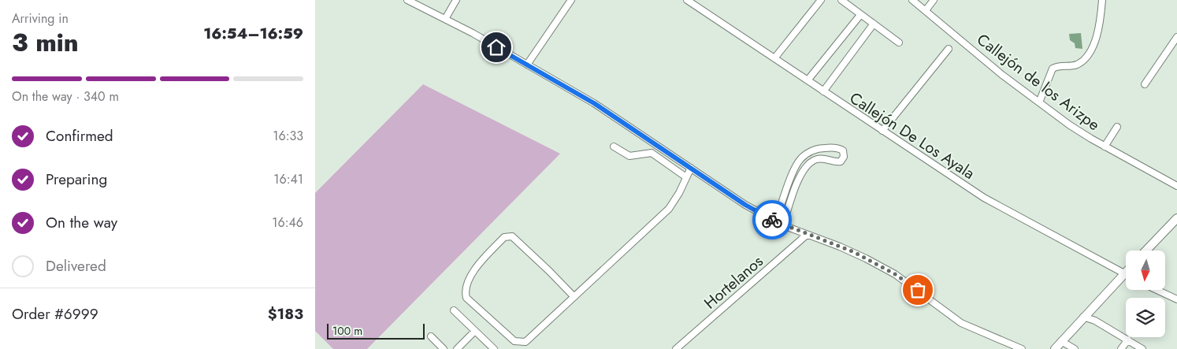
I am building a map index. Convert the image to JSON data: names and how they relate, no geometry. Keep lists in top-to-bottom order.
{
  "streets": {
    "street": ["Callejón de los Arizpe", "Callejón De Los Ayala", "Hortelanos"]
  },
  "scale_bar": "100 m",
  "north": "bottom",
  "page": {
    "heading": ["3 min", "Arriving in", "16:54–16:59"],
    "panel": ["Order #6999", "$183"],
    "bar": "On the way · 340 m",
    "list": [
      ["Confirmed", "16:33"],
      ["Preparing", "16:41"],
      ["On the way", "16:46"],
      "Delivered"
    ],
    "scale": "100 m"
  }
}
